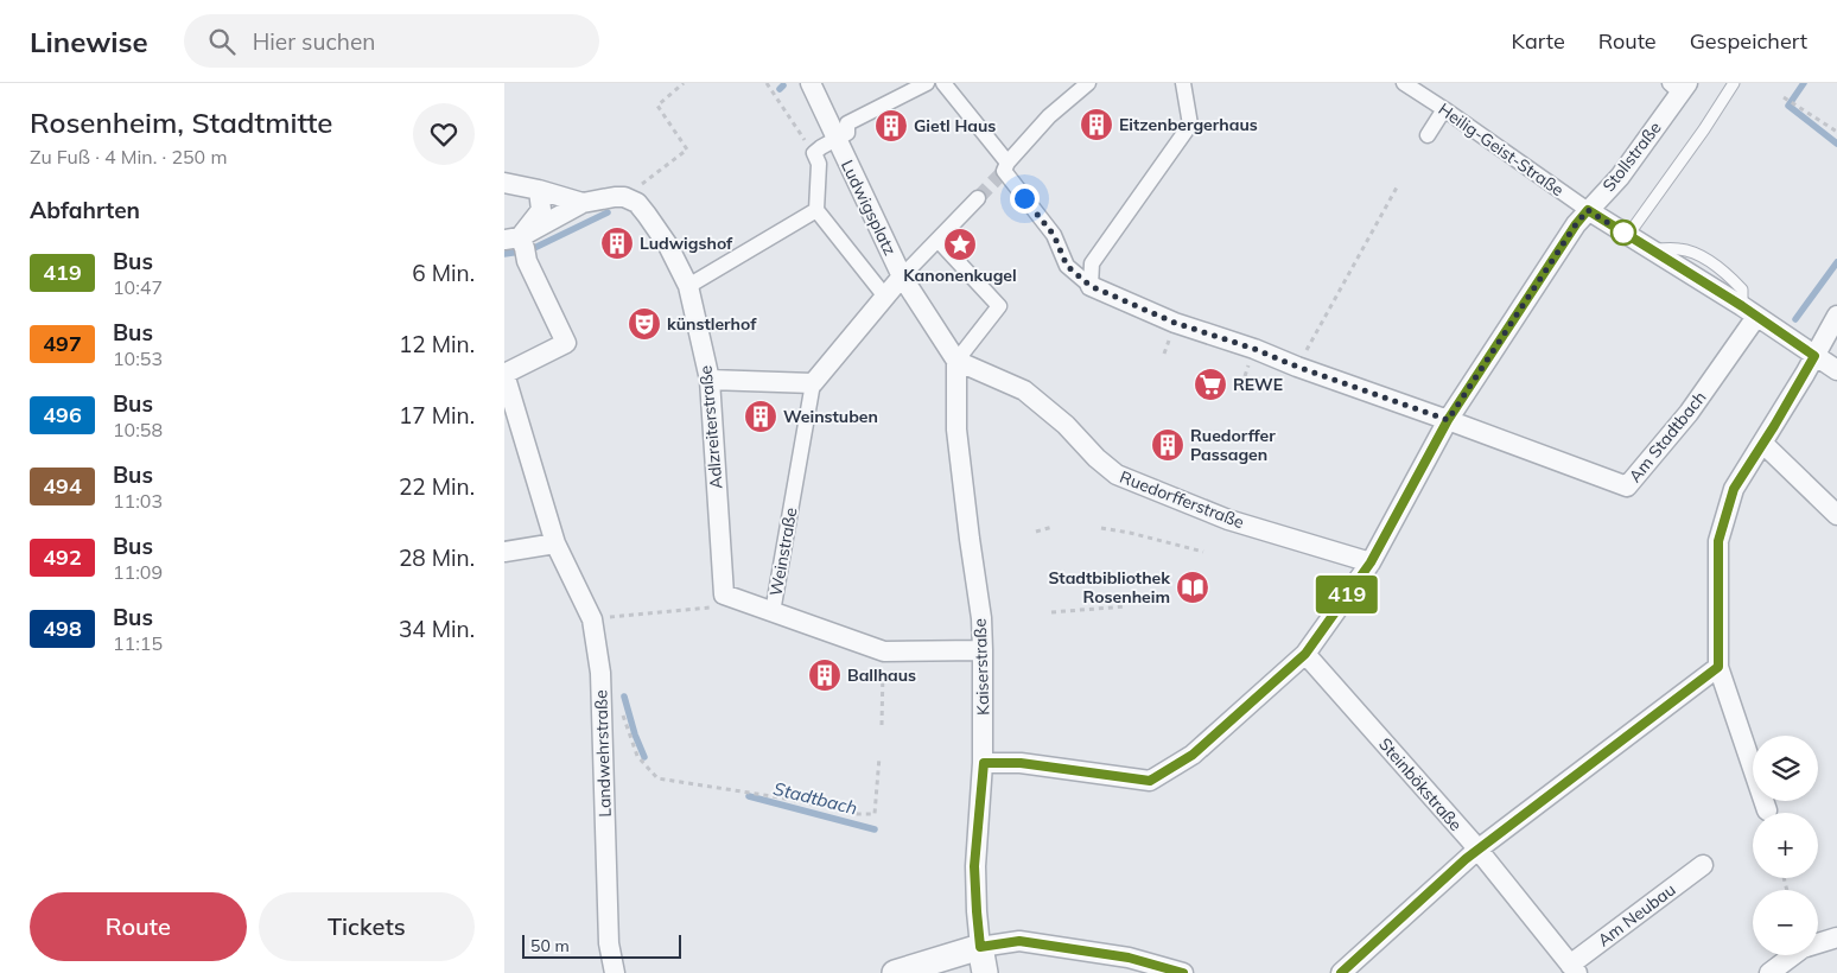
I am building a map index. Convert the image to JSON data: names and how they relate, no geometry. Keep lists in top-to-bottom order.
{
  "streets": {
    "street": [
      "Heilig-Geist-Straße",
      "Stollstraße",
      "Ludwigsplatz",
      "Adlzreiterstraße",
      "Am Stadtbach",
      "Ruedorfferstraße",
      "Weinstraße",
      "Kaiserstraße",
      "Landwehrstraße",
      "Steinbökstraße",
      "Am Neubau"
    ]
  },
  "crossings": [
    ["Heilig-Geist-Straße", "Stollstraße"],
    ["Heilig-Geist-Straße", "Am Stadtbach"],
    ["Stollstraße", "Am Stadtbach"],
    ["Stollstraße", "Ruedorfferstraße"],
    ["Stollstraße", "Kaiserstraße"],
    ["Stollstraße", "Steinbökstraße"],
    ["Ludwigsplatz", "Ruedorfferstraße"],
    ["Ludwigsplatz", "Weinstraße"],
    ["Ludwigsplatz", "Kaiserstraße"],
    ["Ruedorfferstraße", "Kaiserstraße"],
    ["Weinstraße", "Kaiserstraße"],
    ["Steinbökstraße", "Am Neubau"]
  ],
  "water": ["Stadtbach"],
  "places": {
    "building": [
      "Eitzenbergerhaus",
      "Gietl Haus",
      "Ludwigshof",
      "Weinstuben",
      "Ruedorffer Passagen",
      "Ballhaus"
    ],
    "place": ["Kanonenkugel"],
    "theatre": ["künstlerhof"],
    "supermarket": ["REWE"],
    "library": ["Stadtbibliothek Rosenheim"]
  },
  "lines": ["bus line 419"],
  "scale_bar": "50 m",
  "page": {
    "header": "Linewise",
    "search": "Hier suchen",
    "nav": ["Karte", "Route", "Gespeichert"],
    "heading": [
      ["Rosenheim, Stadtmitte", "Zu Fuß · 4 Min. · 250 m"],
      "Abfahrten"
    ],
    "on_map": "419",
    "list": [
      {
        "mark": "419",
        "name": "Bus",
        "note": "10:47",
        "value": "6 Min."
      },
      {
        "mark": "497",
        "name": "Bus",
        "note": "10:53",
        "value": "12 Min."
      },
      {
        "mark": "496",
        "name": "Bus",
        "note": "10:58",
        "value": "17 Min."
      },
      {
        "mark": "494",
        "name": "Bus",
        "note": "11:03",
        "value": "22 Min."
      },
      {
        "mark": "492",
        "name": "Bus",
        "note": "11:09",
        "value": "28 Min."
      },
      {
        "mark": "498",
        "name": "Bus",
        "note": "11:15",
        "value": "34 Min."
      }
    ],
    "map_buttons": ["+", "−"],
    "buttons": ["Route", "Tickets"],
    "scale": "50 m"
  }
}
